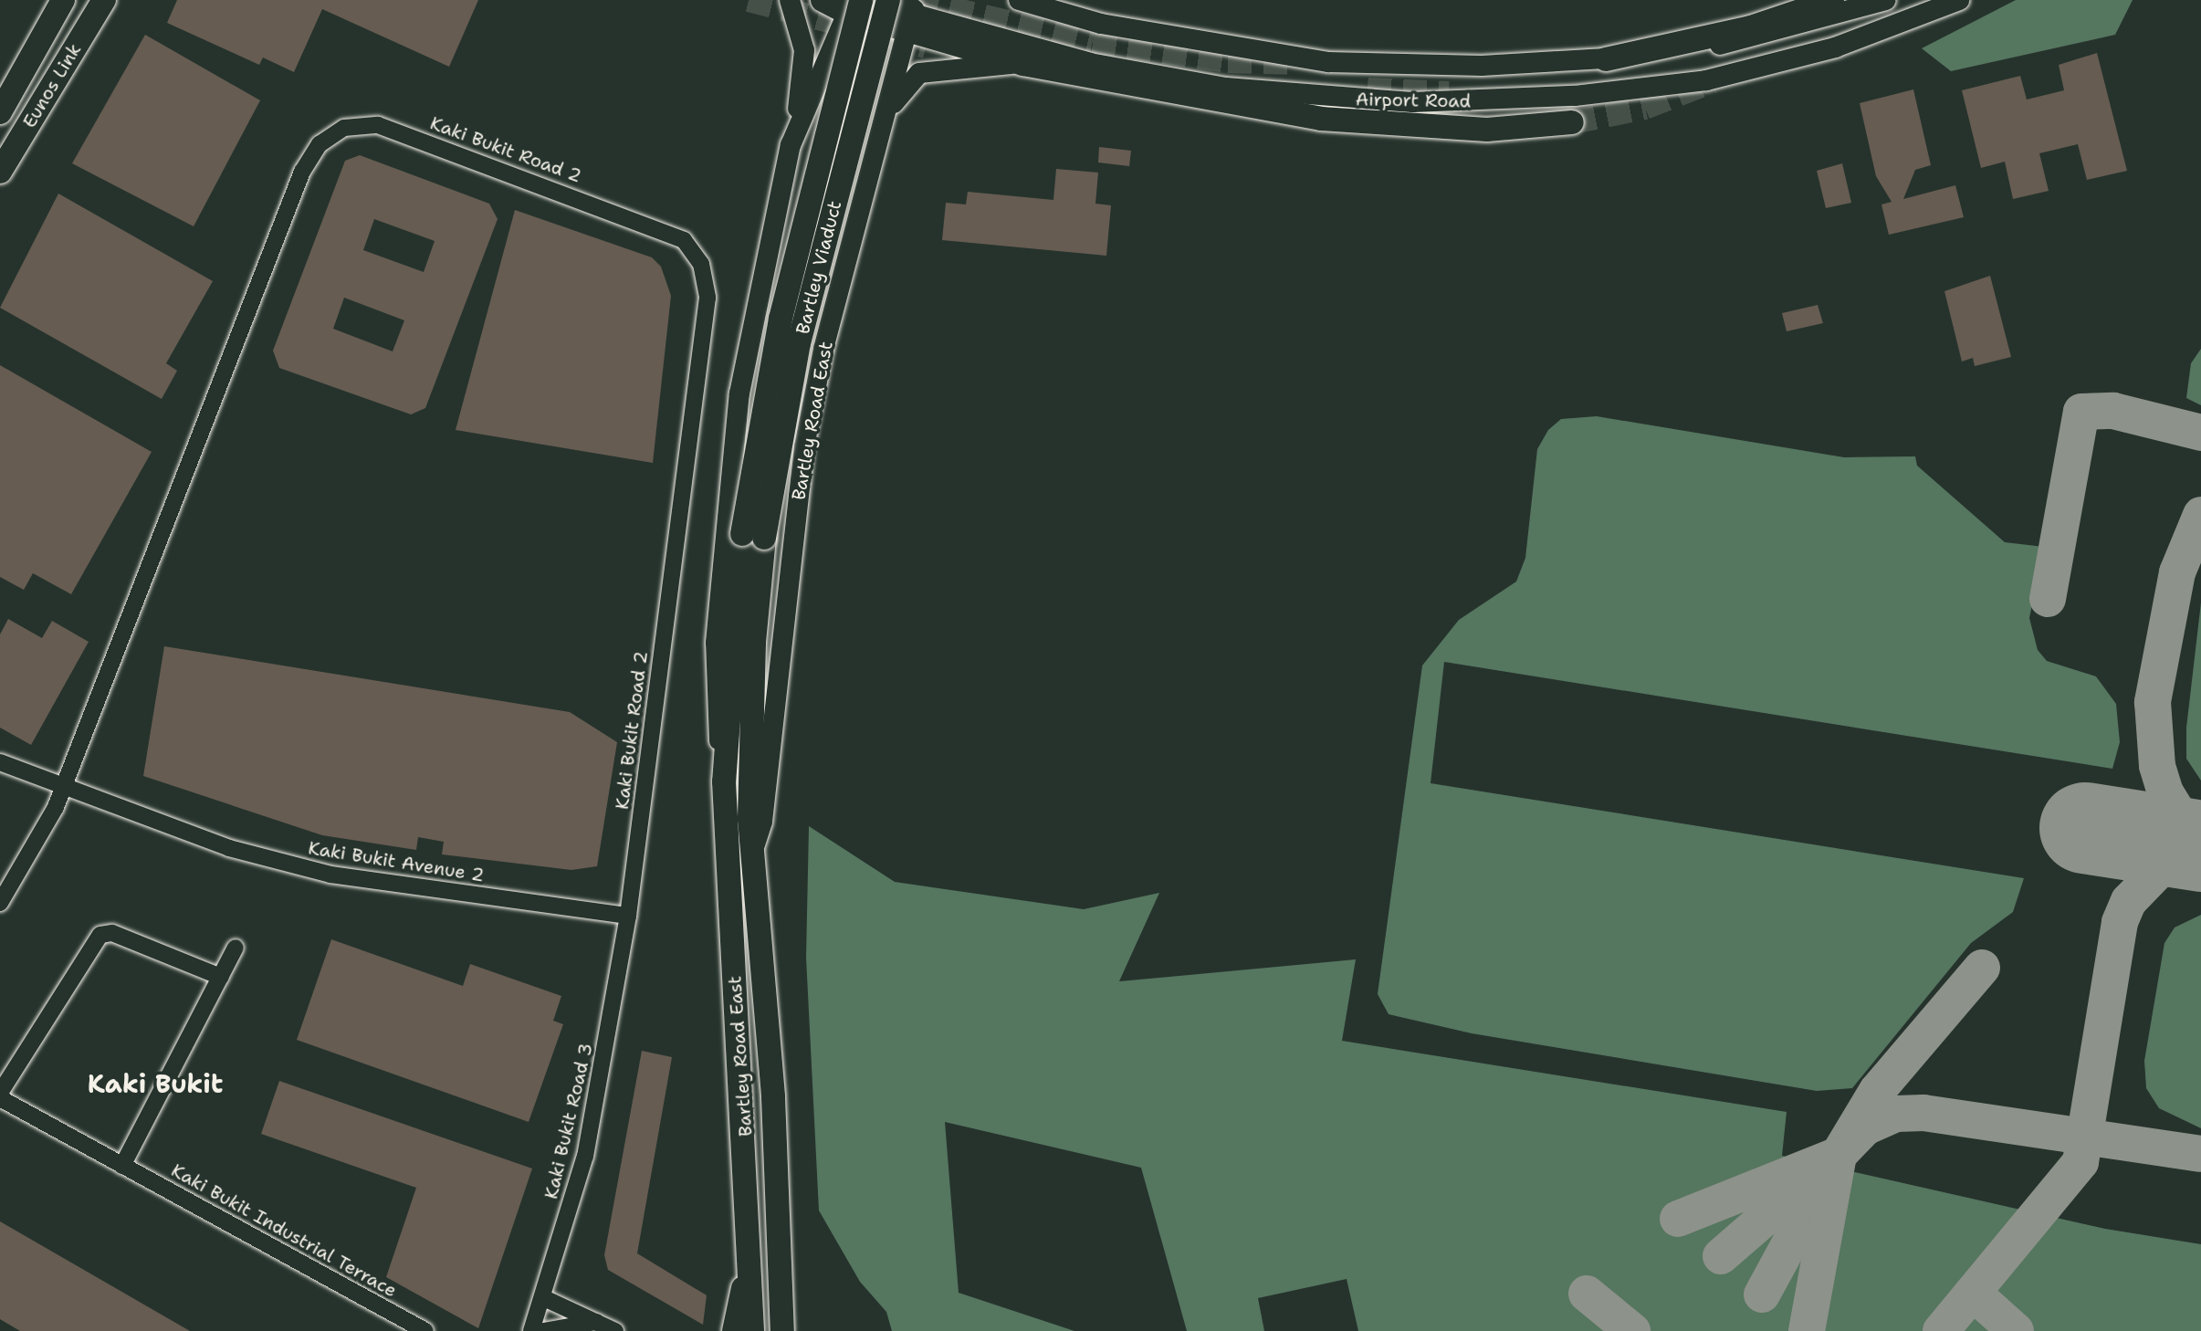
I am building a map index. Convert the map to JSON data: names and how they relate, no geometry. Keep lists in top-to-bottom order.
{
  "streets": {
    "highway": ["Eunos Link", "Bartley Viaduct", "Bartley Road East"],
    "main road": ["Airport Road"],
    "street": [
      "Kaki Bukit Road 2",
      "Kaki Bukit Avenue 2",
      "Kaki Bukit Road 3",
      "Kaki Bukit Industrial Terrace"
    ]
  },
  "crossings": [
    ["Airport Road", "Bartley Road East"],
    ["Kaki Bukit Road 2", "Kaki Bukit Avenue 2"],
    ["Kaki Bukit Road 2", "Kaki Bukit Road 3"],
    ["Bartley Viaduct", "Bartley Road East"],
    ["Kaki Bukit Avenue 2", "Kaki Bukit Road 3"]
  ],
  "districts": ["Kaki Bukit"]
}
